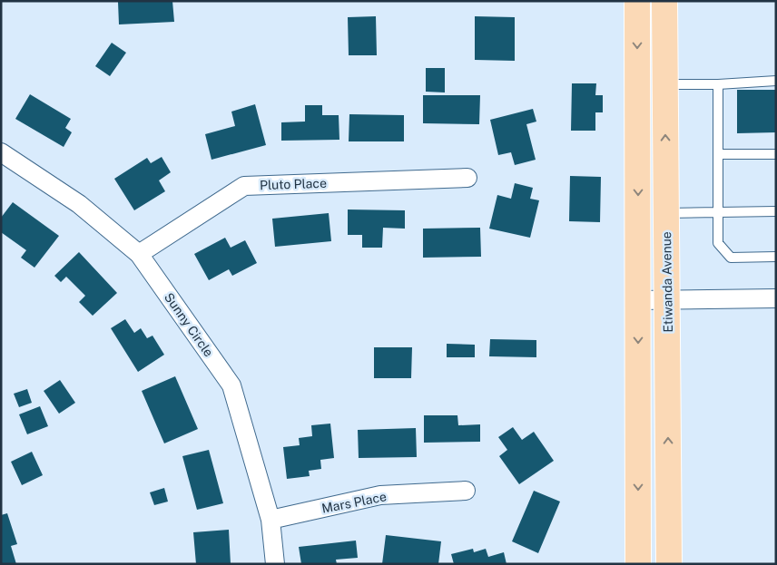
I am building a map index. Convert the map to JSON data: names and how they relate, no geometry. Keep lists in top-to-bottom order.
{
  "streets": {
    "main road": ["Etiwanda Avenue"],
    "street": ["Pluto Place", "Sunny Circle", "Mars Place"]
  },
  "crossings": [
    ["Pluto Place", "Sunny Circle"],
    ["Sunny Circle", "Mars Place"]
  ]
}
